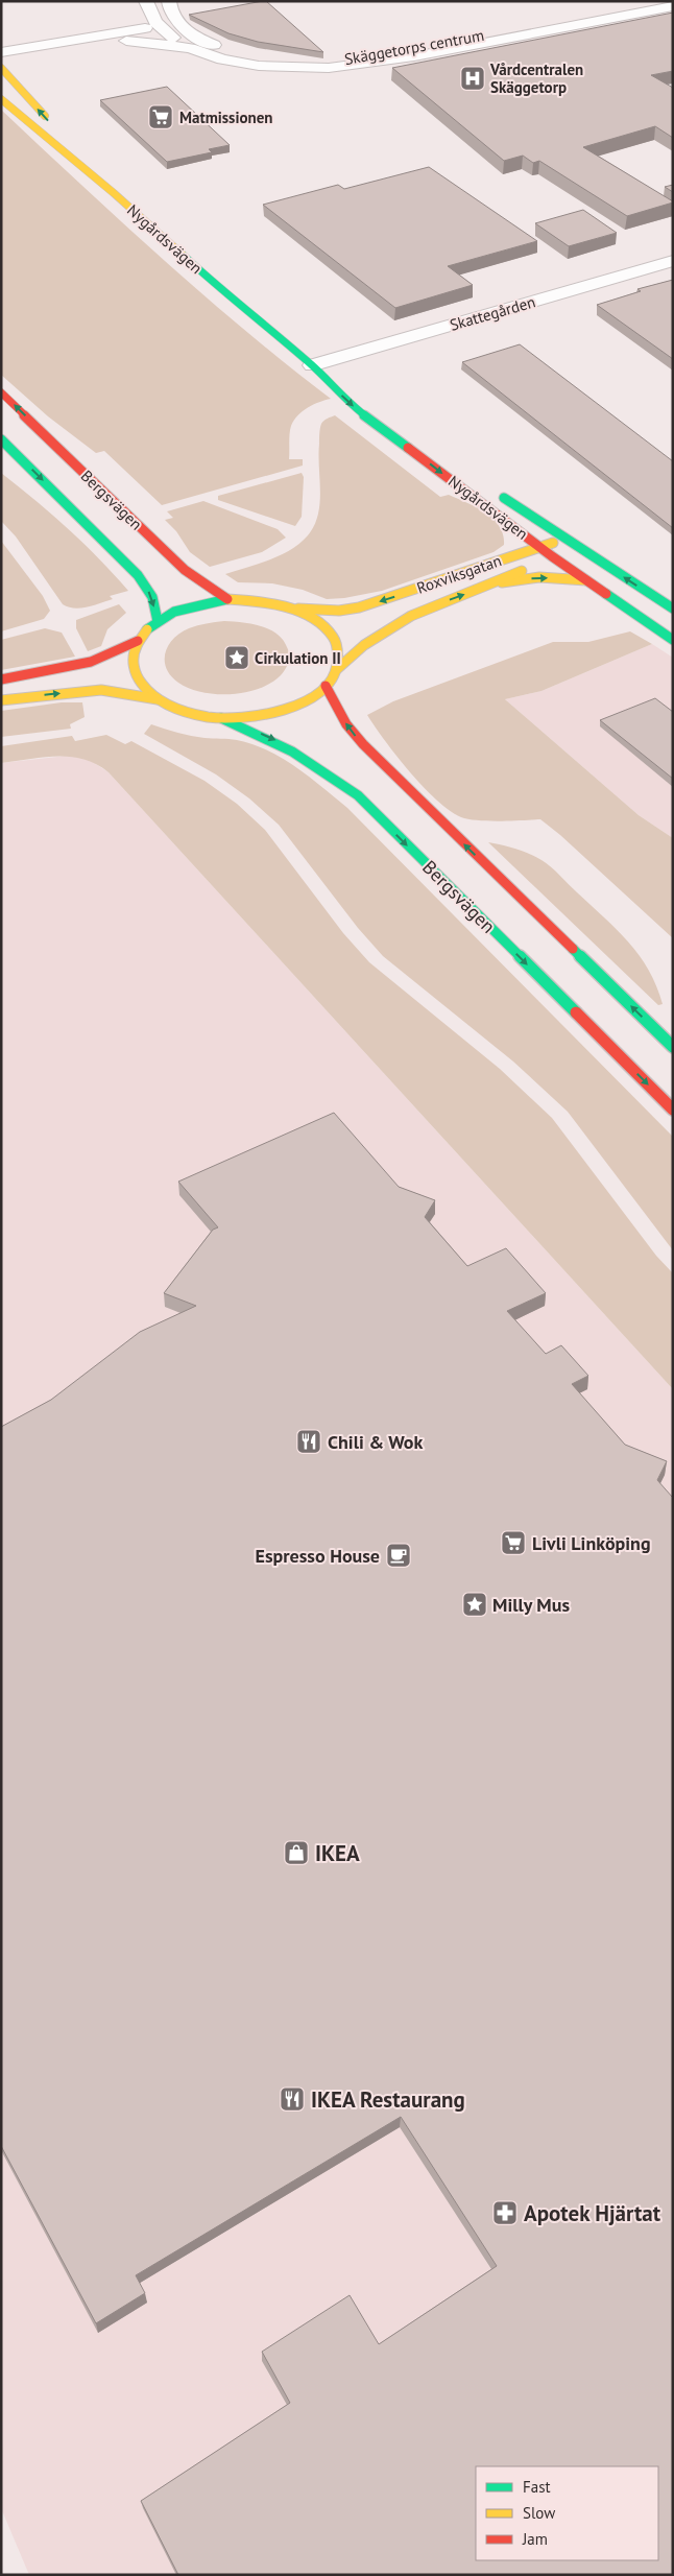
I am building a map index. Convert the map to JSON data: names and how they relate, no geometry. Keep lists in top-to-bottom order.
{
  "streets": {
    "street": [
      "Skäggetorps centrum",
      "Nygårdsvägen",
      "Skattegården",
      "Bergsvägen",
      "Roxviksgatan"
    ]
  },
  "crossings": [
    ["Nygårdsvägen", "Skattegården"],
    ["Nygårdsvägen", "Roxviksgatan"],
    ["Bergsvägen", "Roxviksgatan"]
  ],
  "places": {
    "hospital": ["Vårdcentralen Skäggetorp"],
    "supermarket": ["Matmissionen", "Livli Linköping"],
    "place": ["Cirkulation II", "Milly Mus"],
    "restaurant": ["Chili & Wok", "IKEA Restaurang"],
    "cafe": ["Espresso House"],
    "shop": ["IKEA"],
    "pharmacy": ["Apotek Hjärtat"]
  },
  "legend": ["Fast", "Slow", "Jam"]
}
